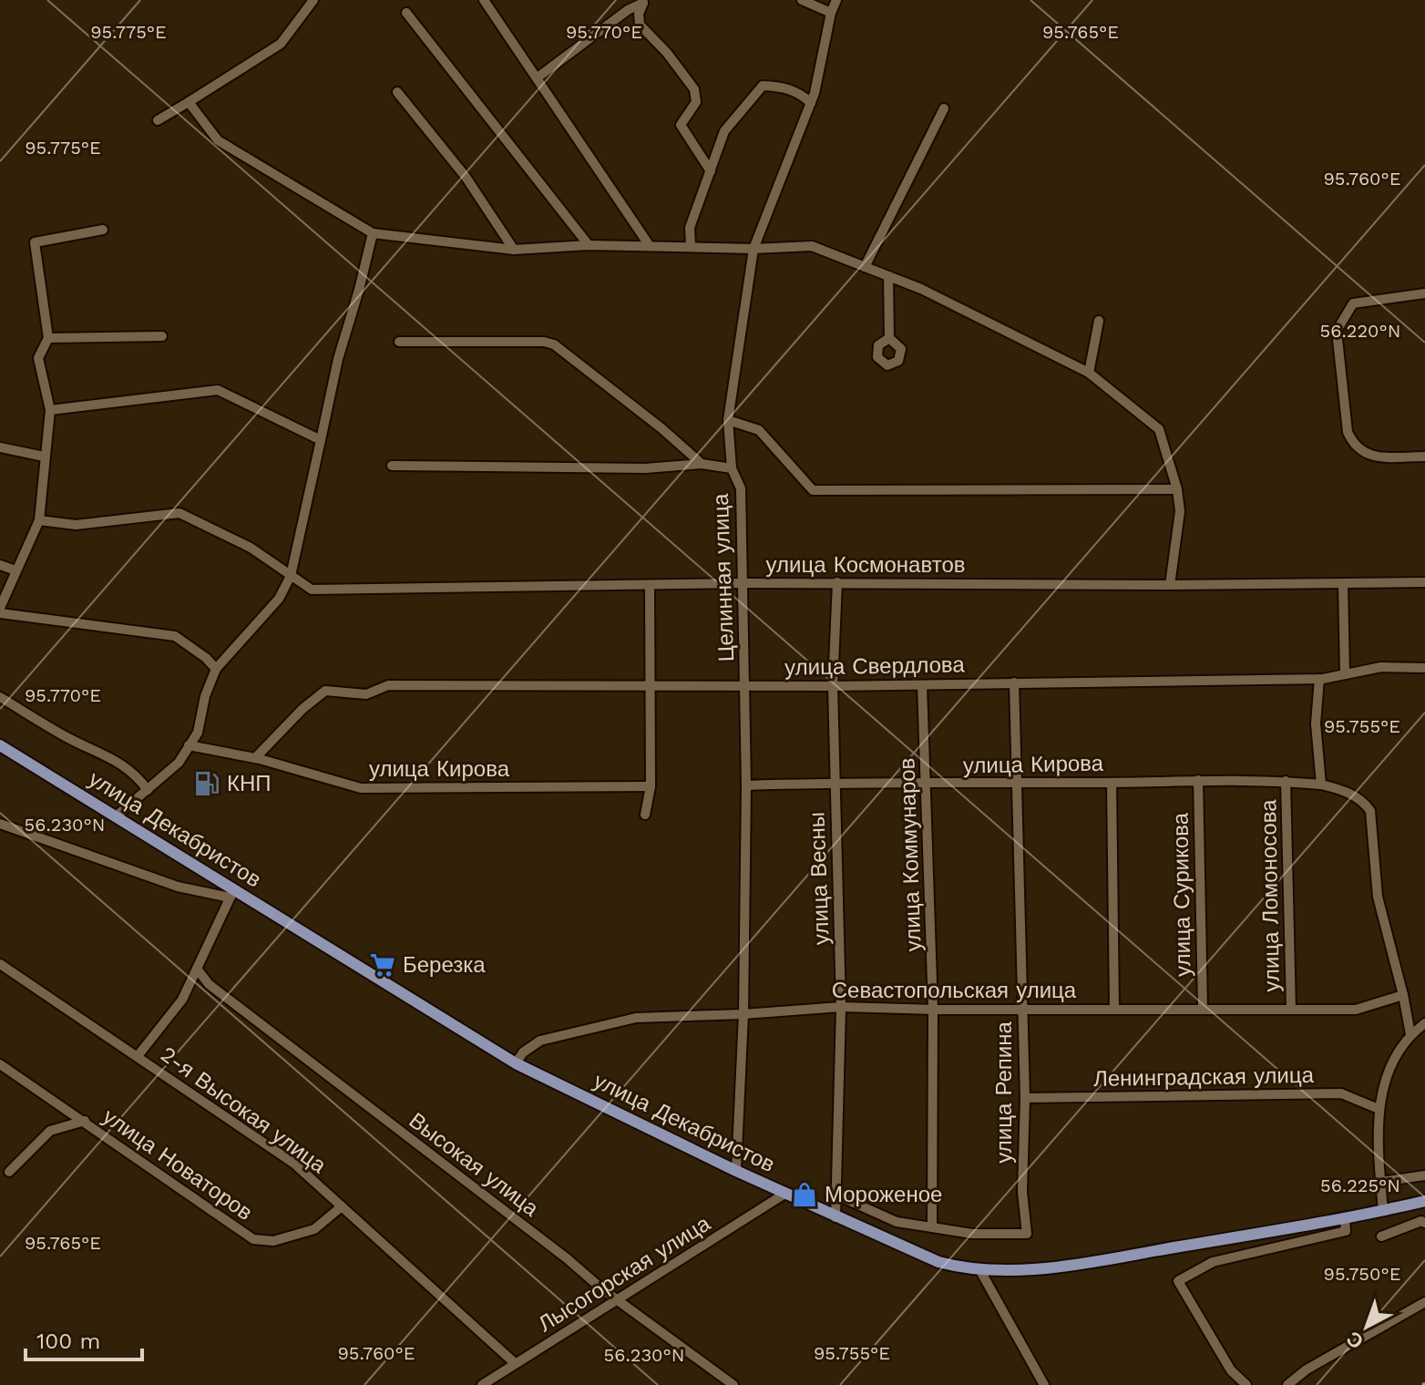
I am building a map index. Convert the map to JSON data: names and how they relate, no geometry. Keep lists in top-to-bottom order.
{
  "streets": {
    "main road": ["улица Декабристов"],
    "street": [
      "улица Космонавтов",
      "Целинная улица",
      "улица Свердлова",
      "улица Кирова",
      "улица Коммунаров",
      "улица Весны",
      "улица Сурикова",
      "улица Ломоносова",
      "Севастопольская улица",
      "Ленинградская улица",
      "улица Репина",
      "2-я Высокая улица",
      "улица Новаторов",
      "Высокая улица",
      "Лысогорская улица"
    ]
  },
  "crossings": [
    ["улица Космонавтов", "Целинная улица"],
    ["улица Космонавтов", "улица Весны"],
    ["Целинная улица", "улица Свердлова"],
    ["Целинная улица", "улица Кирова"],
    ["Целинная улица", "улица Декабристов"],
    ["Целинная улица", "Севастопольская улица"],
    ["улица Свердлова", "улица Кирова"],
    ["улица Свердлова", "улица Коммунаров"],
    ["улица Свердлова", "улица Весны"],
    ["улица Свердлова", "улица Репина"],
    ["улица Кирова", "улица Коммунаров"],
    ["улица Кирова", "улица Весны"],
    ["улица Кирова", "улица Сурикова"],
    ["улица Кирова", "улица Ломоносова"],
    ["улица Кирова", "Севастопольская улица"],
    ["улица Кирова", "улица Репина"],
    ["улица Декабристов", "улица Весны"],
    ["улица Декабристов", "Севастопольская улица"],
    ["улица Декабристов", "Лысогорская улица"],
    ["улица Коммунаров", "Севастопольская улица"],
    ["улица Коммунаров", "улица Репина"],
    ["улица Весны", "Севастопольская улица"],
    ["улица Сурикова", "Севастопольская улица"],
    ["улица Ломоносова", "Севастопольская улица"],
    ["Севастопольская улица", "улица Репина"],
    ["Ленинградская улица", "улица Репина"],
    ["2-я Высокая улица", "улица Новаторов"],
    ["2-я Высокая улица", "Лысогорская улица"],
    ["Высокая улица", "Лысогорская улица"]
  ],
  "places": {
    "fuel station": ["КНП"],
    "supermarket": ["Березка"],
    "shop": ["Мороженое"]
  },
  "scale_bar": "100 m",
  "north": "bottom left",
  "coordinates": [
    "95.775°E",
    "95.770°E",
    "95.765°E",
    "95.760°E",
    "56.220°N",
    "95.755°E",
    "56.230°N",
    "56.225°N",
    "95.750°E"
  ]
}
